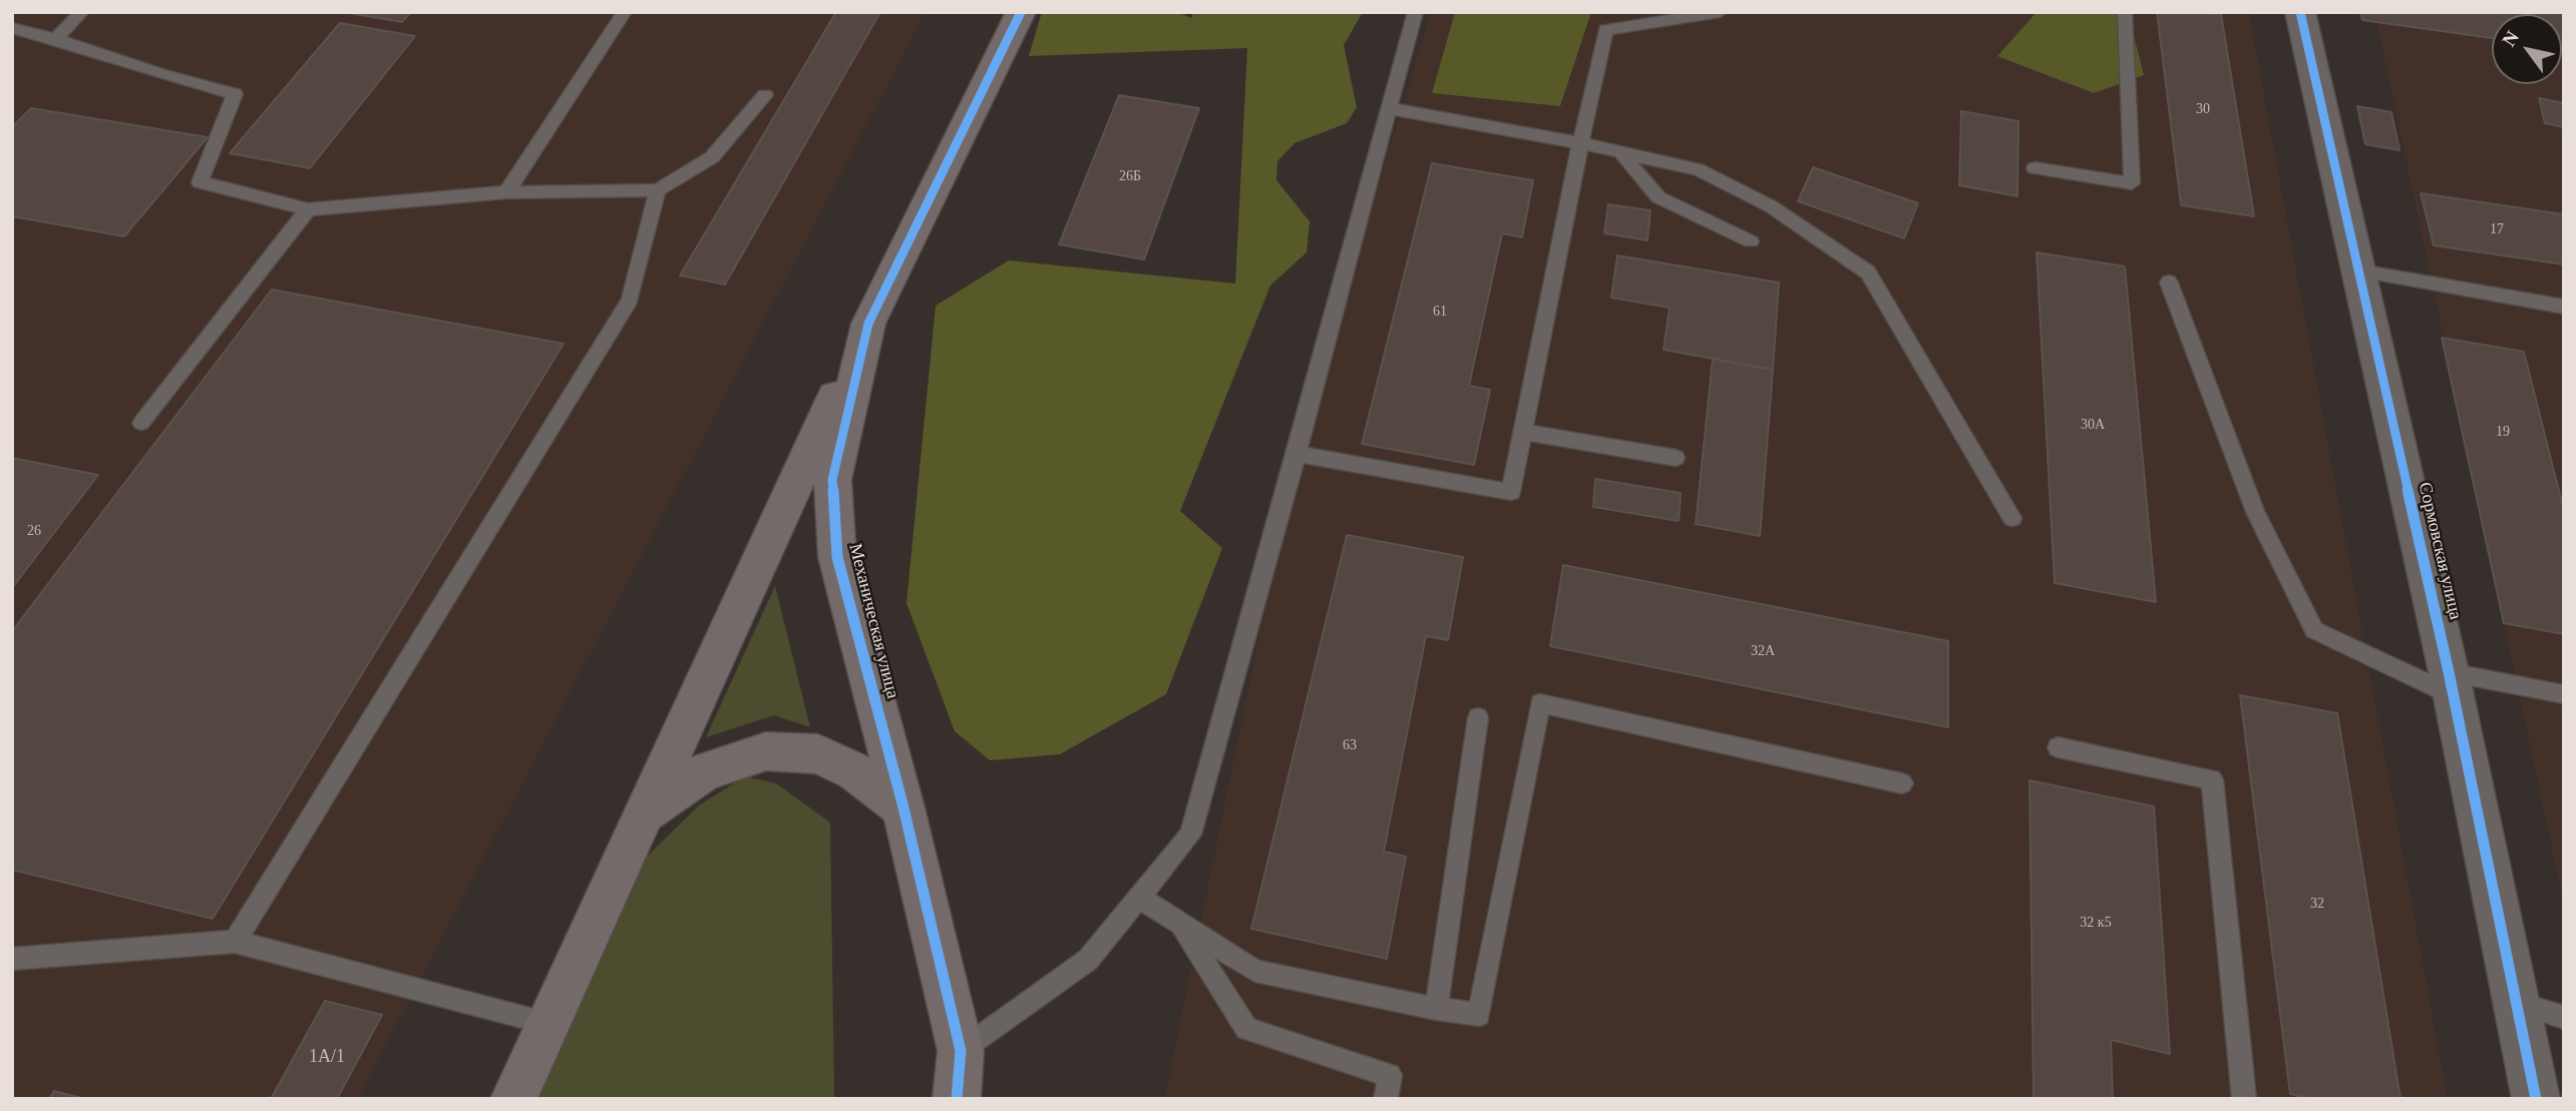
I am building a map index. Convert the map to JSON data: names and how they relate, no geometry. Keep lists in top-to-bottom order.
{
  "streets": {
    "street": ["Сормовская улица", "Механическая улица"]
  },
  "house_numbers": [
    "30",
    "26Б",
    "17",
    "61",
    "30А",
    "19",
    "26",
    "32А",
    "63",
    "32",
    "32 к5",
    "1А/1"
  ],
  "north": "top left"
}
